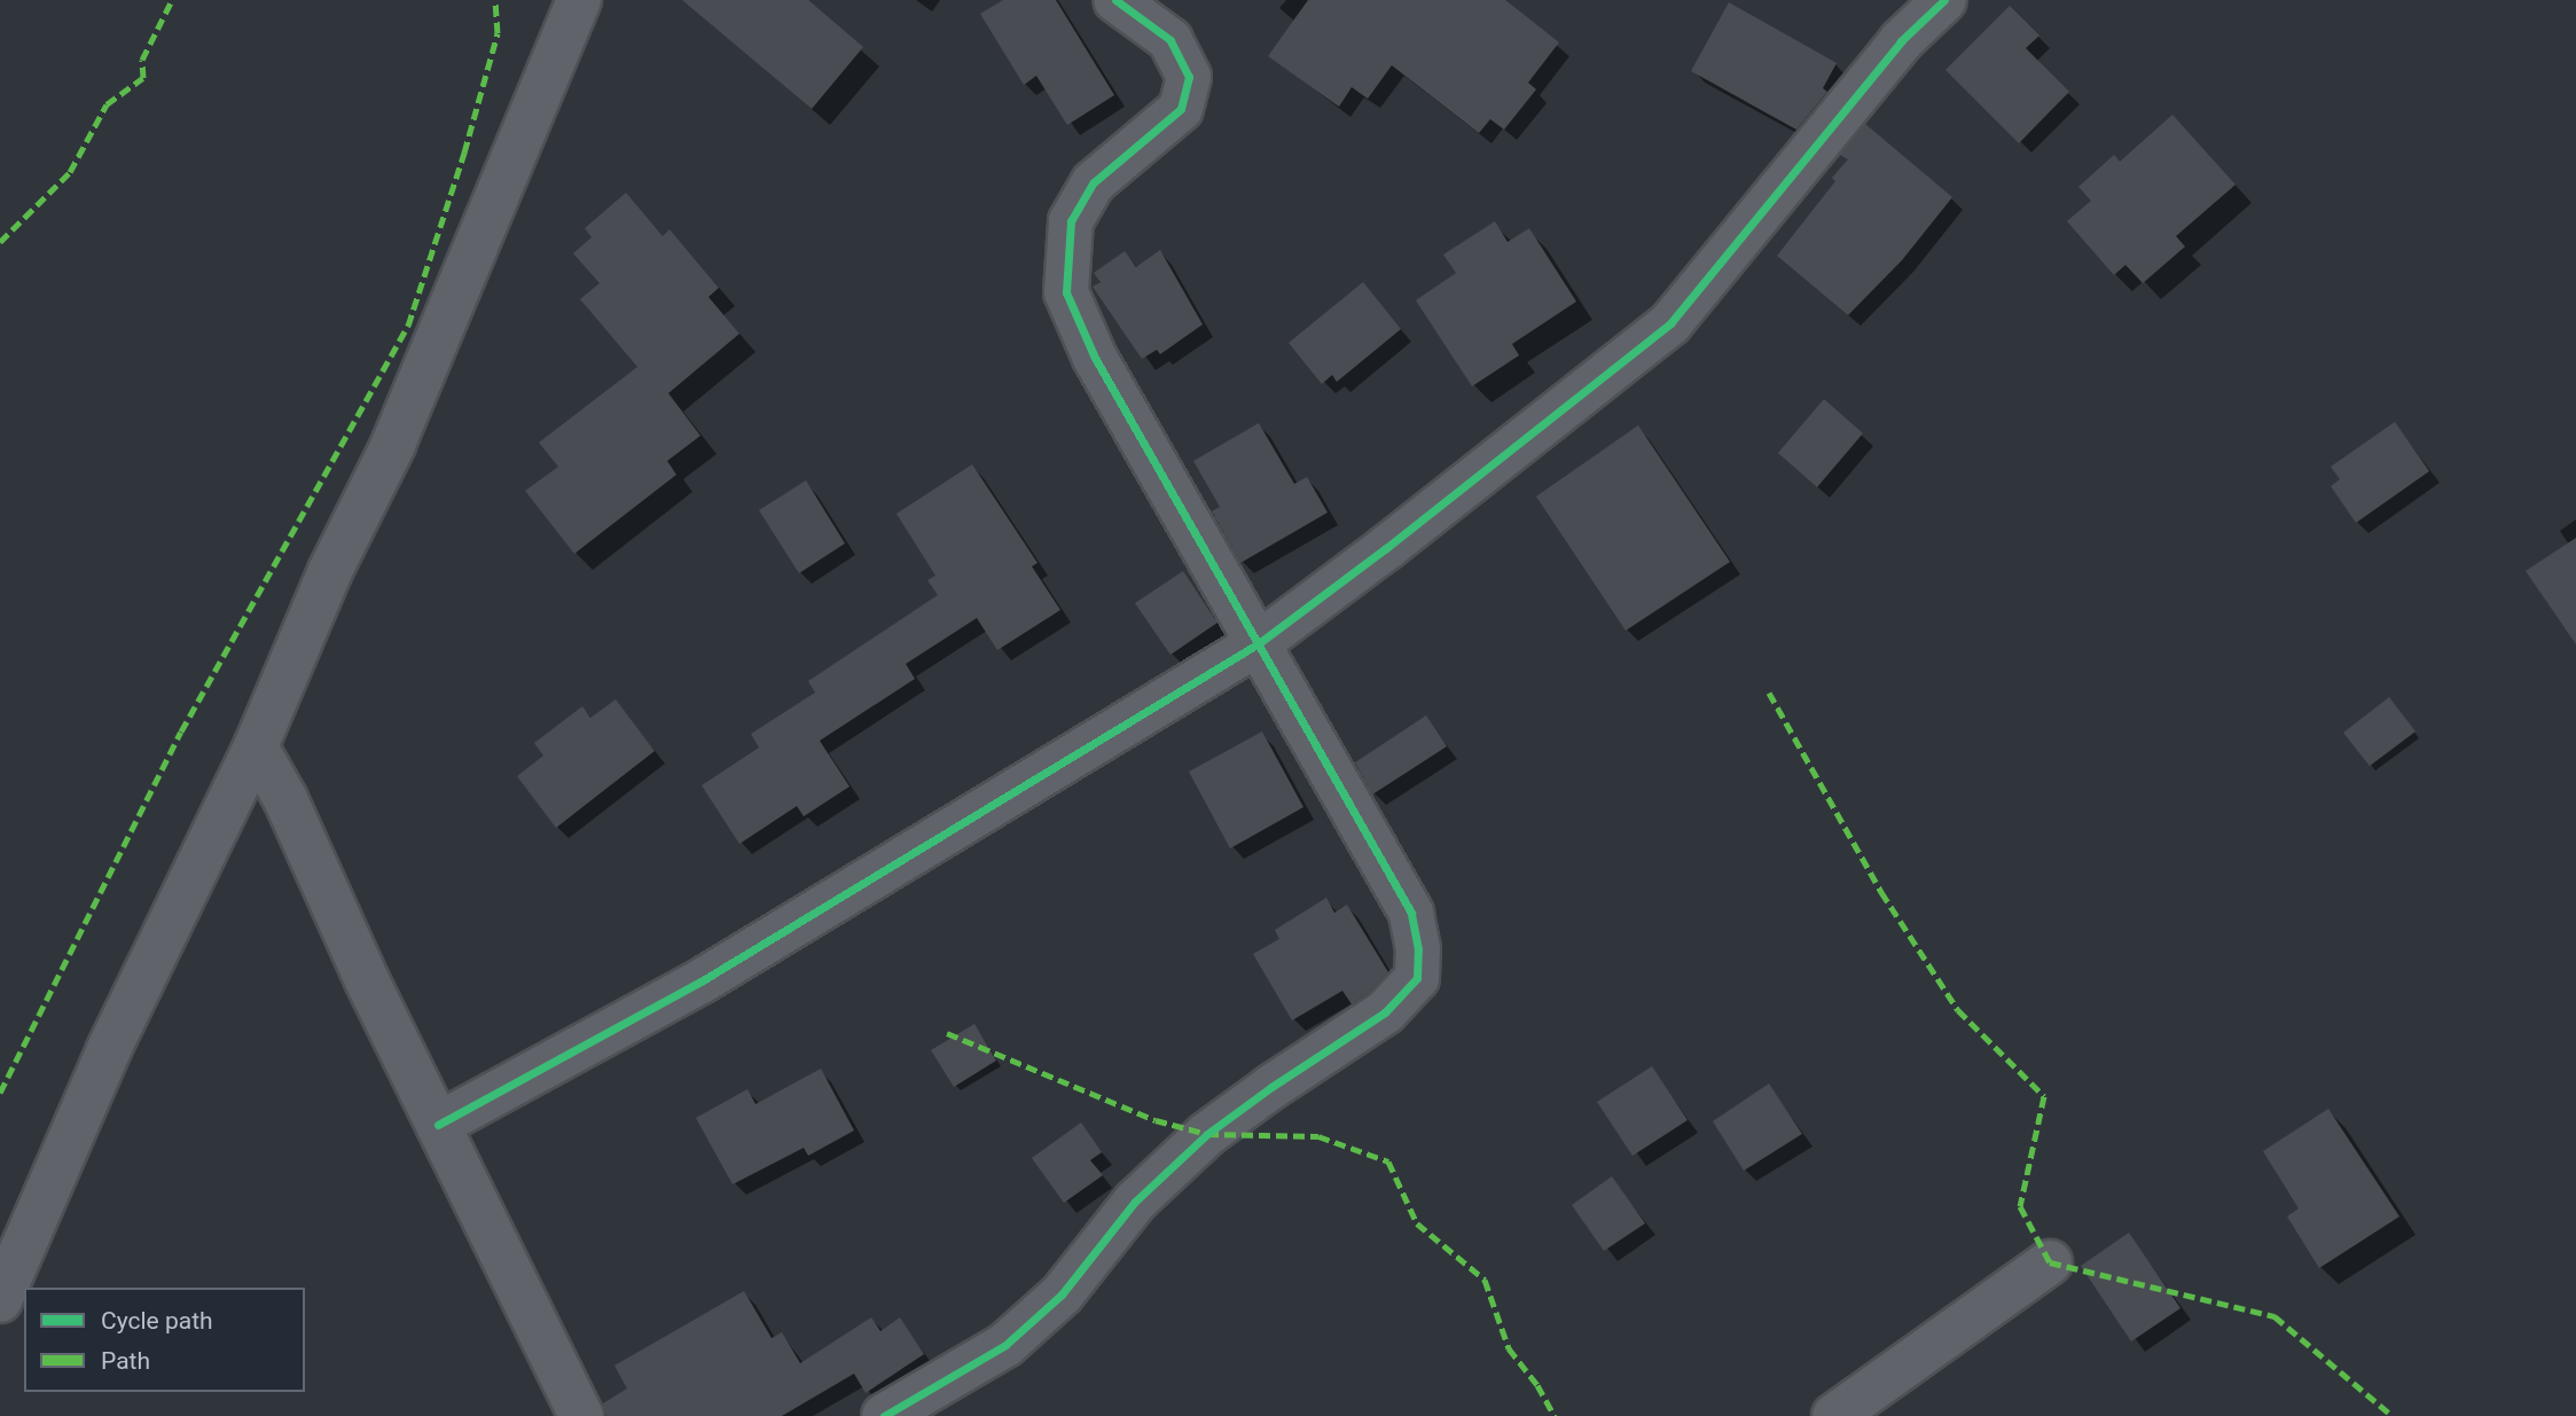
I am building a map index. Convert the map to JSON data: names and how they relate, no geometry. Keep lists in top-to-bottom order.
{
  "legend": ["Cycle path", "Path"]
}
